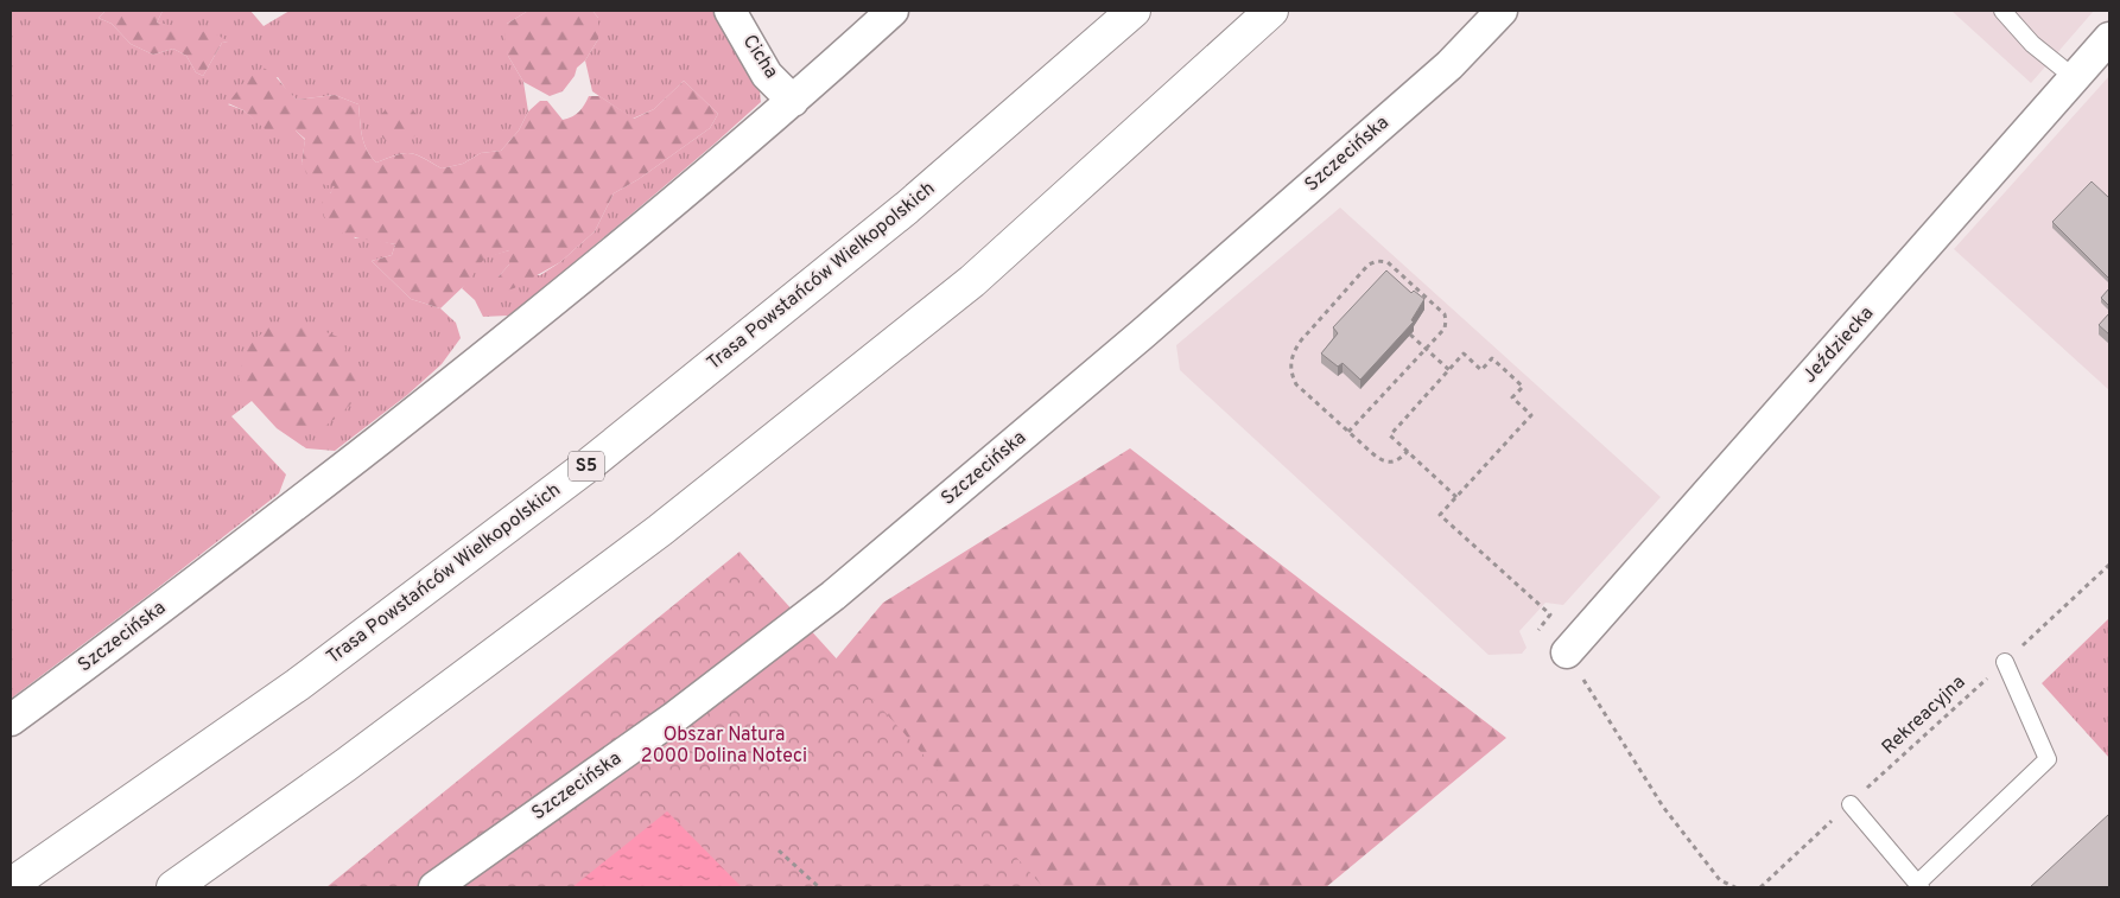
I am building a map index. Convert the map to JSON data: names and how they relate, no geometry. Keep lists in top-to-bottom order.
{
  "streets": {
    "highway": ["Trasa Powstańców Wielkopolskich", "S5"],
    "street": ["Cicha", "Szczecińska", "Jeździecka"],
    "path": ["Rekreacyjna"]
  },
  "crossings": [
    ["Cicha", "Szczecińska"]
  ],
  "parks": ["Obszar Natura 2000 Dolina Noteci"]
}
